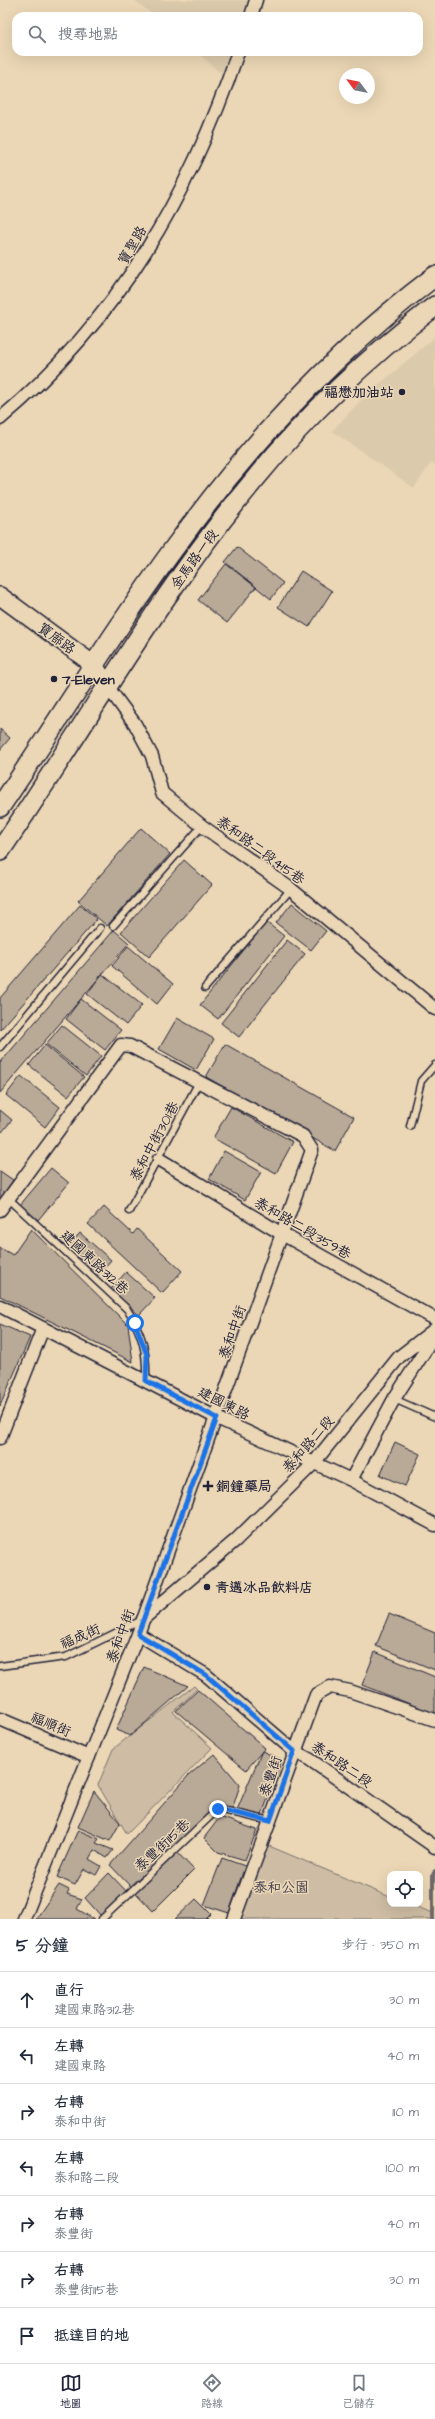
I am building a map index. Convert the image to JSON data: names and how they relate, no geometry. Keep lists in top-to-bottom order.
{
  "streets": {
    "main road": ["金馬路一段"],
    "street": [
      "寶聖路",
      "寶廍路",
      "泰和路二段415巷",
      "泰和路二段359巷",
      "泰和中街",
      "建國東路",
      "泰和路二段",
      "福順街",
      "泰豐街"
    ],
    "lane": [
      "泰和中街301巷",
      "建國東路312巷",
      "福成街",
      "泰豐街115巷"
    ]
  },
  "crossings": [
    ["金馬路一段", "寶廍路"],
    ["金馬路一段", "泰和路二段415巷"],
    ["寶廍路", "泰和路二段415巷"],
    ["泰和中街301巷", "泰和路二段359巷"],
    ["泰和中街301巷", "泰和中街"],
    ["泰和路二段359巷", "泰和中街"],
    ["建國東路312巷", "泰和中街"],
    ["建國東路312巷", "建國東路"],
    ["泰和中街", "建國東路"],
    ["泰和中街", "泰和路二段"],
    ["泰和中街", "福成街"],
    ["泰和中街", "福順街"],
    ["建國東路", "泰和路二段"],
    ["泰和路二段", "福成街"],
    ["泰和路二段", "泰豐街"],
    ["泰豐街", "泰豐街115巷"]
  ],
  "parks": ["泰和公園"],
  "places": {
    "other": ["福懋加油站", "7-Eleven", "青邁冰品飲料店"],
    "health": ["銅鐘藥局"]
  },
  "north": "top left",
  "page": {
    "search": "搜尋地點",
    "heading": ["5 分鐘", "步行 · 350 m"],
    "list": [
      ["直行", "建國東路312巷", "30 m"],
      ["左轉", "建國東路", "40 m"],
      ["右轉", "泰和中街", "110 m"],
      ["左轉", "泰和路二段", "100 m"],
      ["右轉", "泰豐街", "40 m"],
      ["右轉", "泰豐街115巷", "30 m"],
      "抵達目的地"
    ],
    "nav": ["地圖", "路線", "已儲存"]
  }
}
